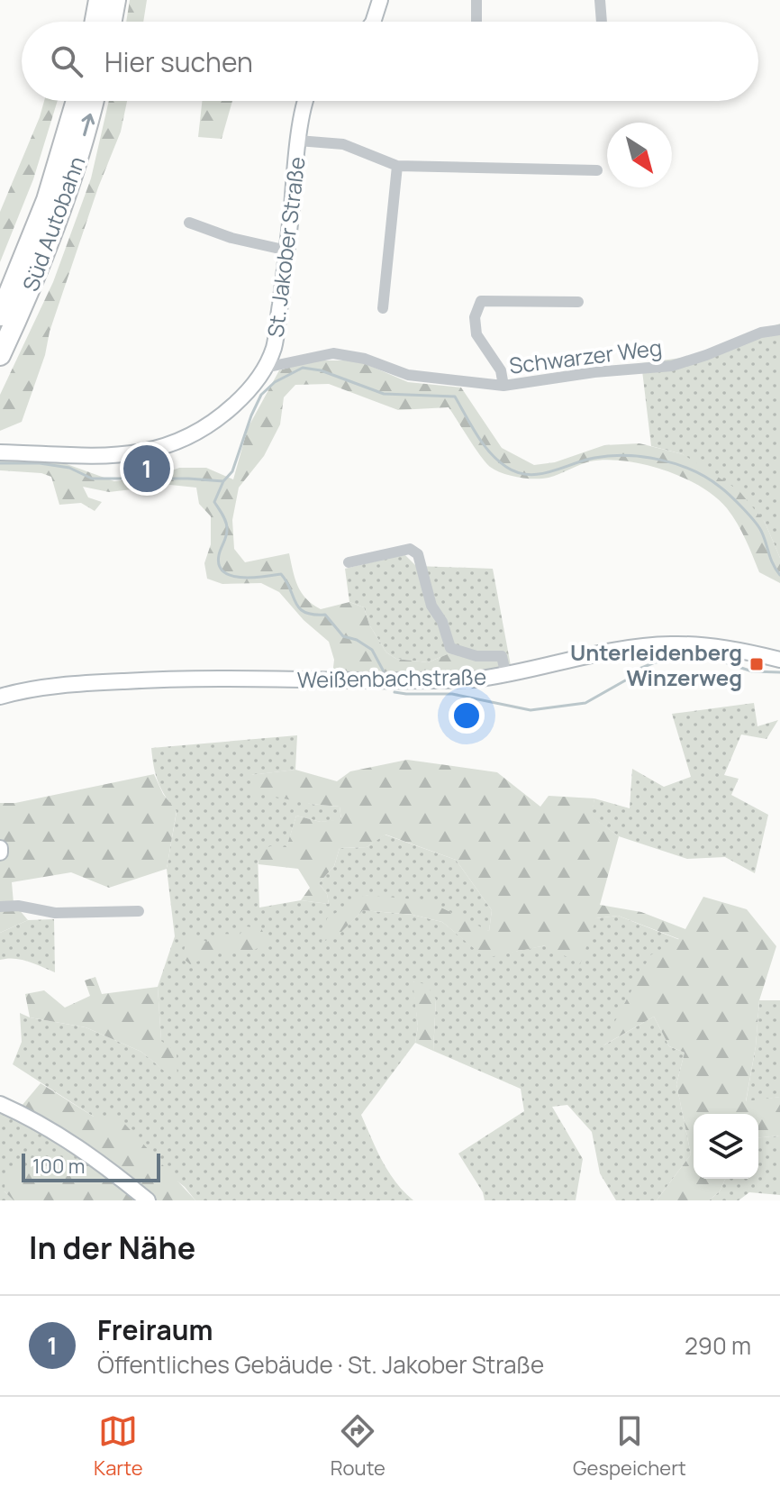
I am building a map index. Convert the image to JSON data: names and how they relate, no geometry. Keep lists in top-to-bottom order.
{
  "streets": {
    "highway": ["Süd Autobahn"],
    "main road": ["St. Jakober Straße", "Weißenbachstraße"],
    "street": ["Schwarzer Weg"]
  },
  "crossings": [
    ["St. Jakober Straße", "Schwarzer Weg"]
  ],
  "places": {
    "transit": ["Unterleidenberg Winzerweg"]
  },
  "scale_bar": "100 m",
  "north": "bottom right",
  "page": {
    "search": "Hier suchen",
    "pins": "1",
    "scale": "100 m",
    "heading": "In der Nähe",
    "list": [
      {
        "mark": "1",
        "name": "Freiraum",
        "note": "Öffentliches Gebäude · St. Jakober Straße",
        "value": "290 m"
      }
    ],
    "nav": ["Karte", "Route", "Gespeichert"]
  }
}
